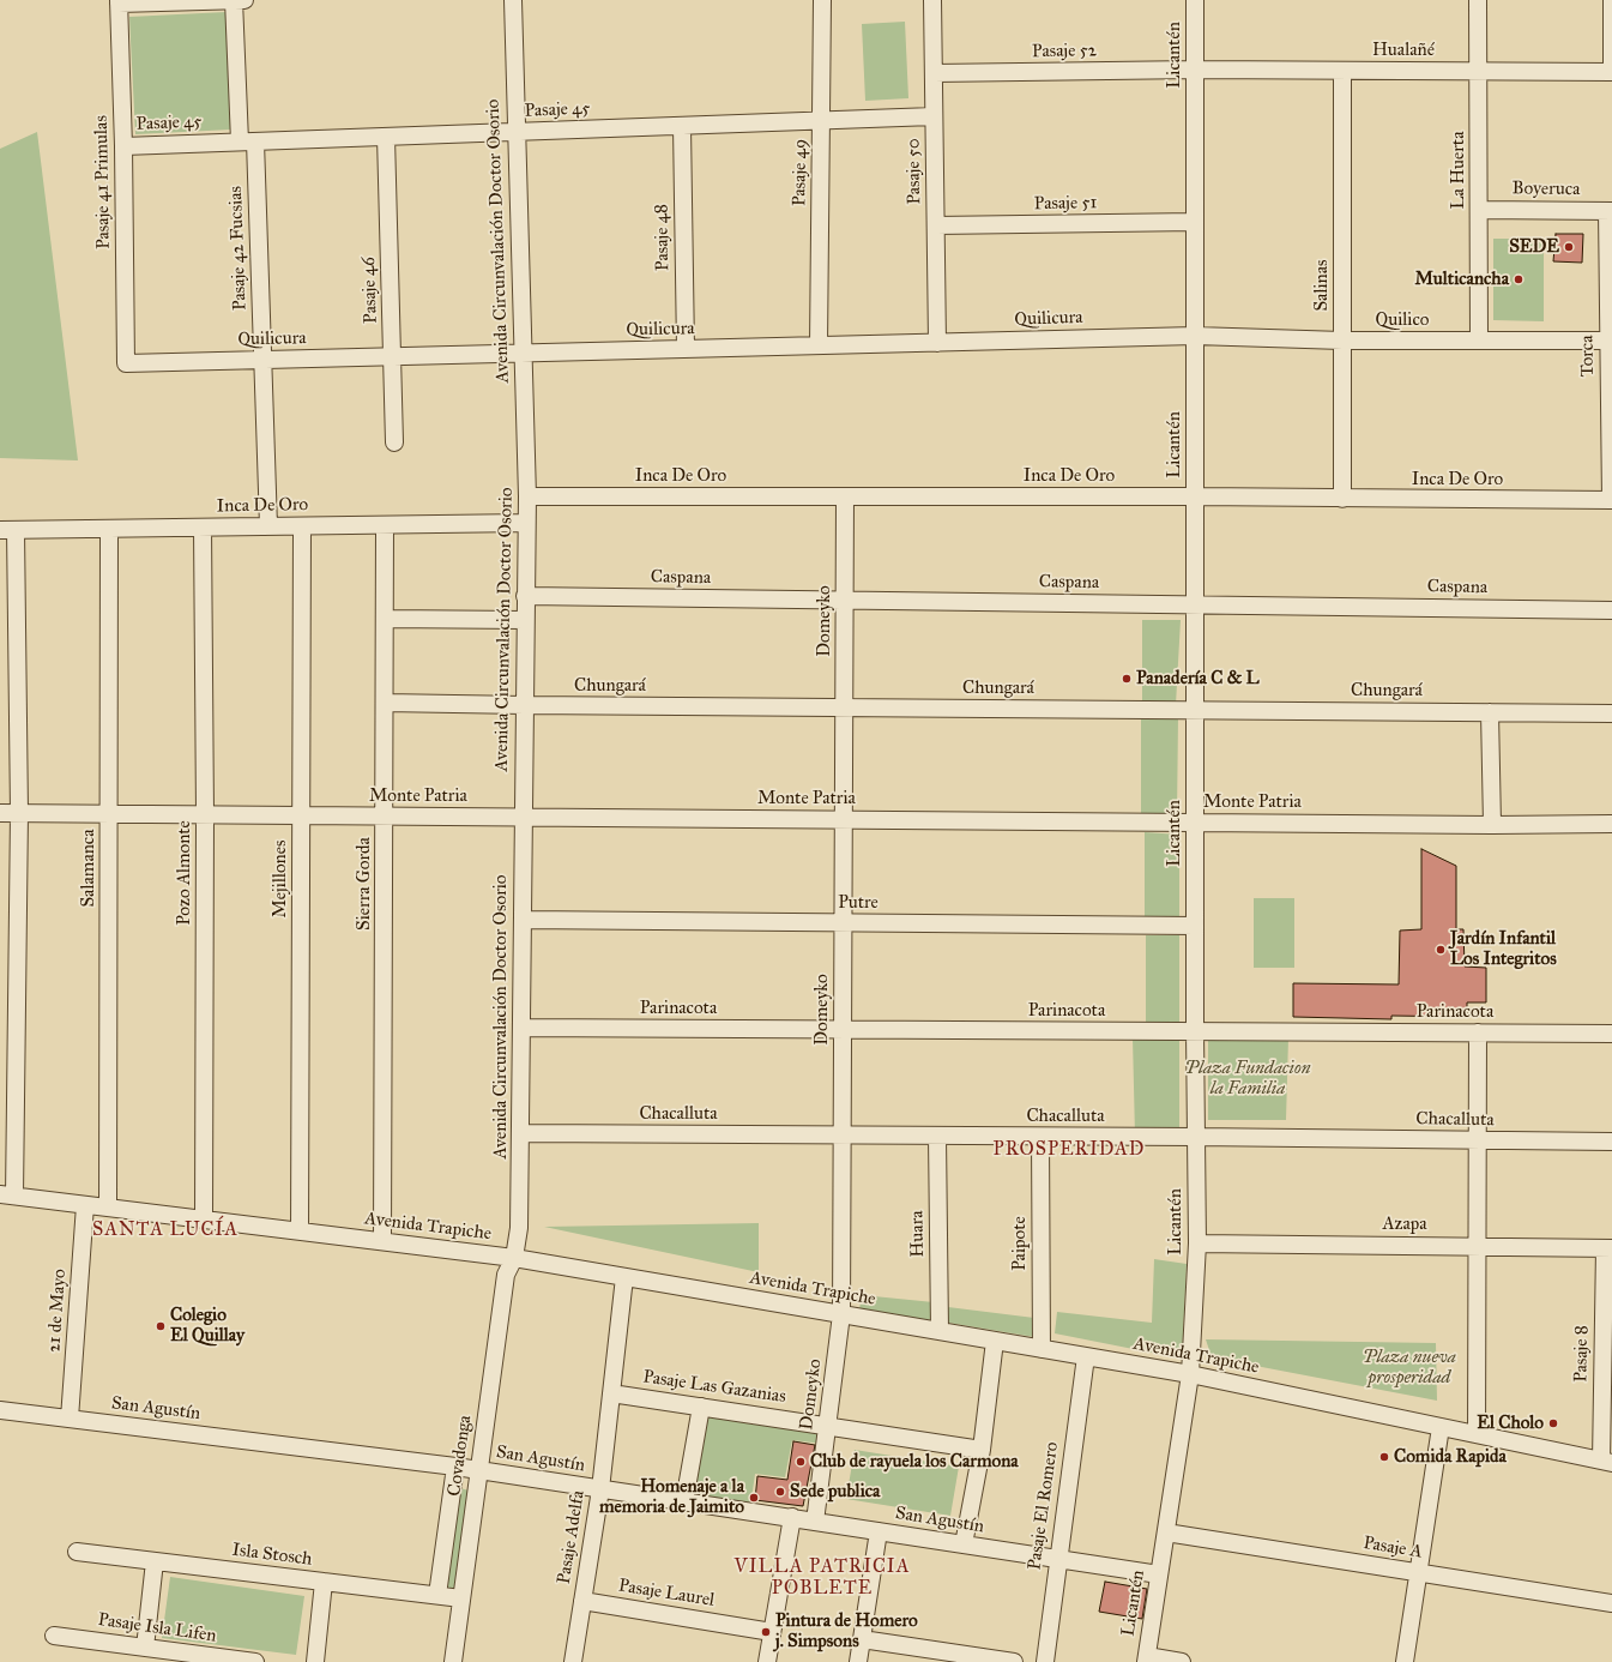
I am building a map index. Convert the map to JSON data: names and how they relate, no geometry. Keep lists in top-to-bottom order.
{
  "streets": {
    "street": [
      "Hualañé",
      "Pasaje 52",
      "Licantén",
      "Pasaje 45",
      "La Huerta",
      "Pasaje 50",
      "Pasaje 49",
      "Pasaje 41 Primulas",
      "Boyeruca",
      "Pasaje 51",
      "Pasaje 48",
      "Avenida Circunvalación Doctor Osorio",
      "Pasaje 42 Fucsias",
      "Salinas",
      "Pasaje 46",
      "Quilicura",
      "Quilico",
      "Torca",
      "Inca De Oro",
      "Caspana",
      "Domeyko",
      "Chungará",
      "Monte Patria",
      "Salamanca",
      "Pozo Almonte",
      "Mejillones",
      "Sierra Gorda",
      "Putre",
      "Parinacota",
      "Chacalluta",
      "Azapa",
      "Avenida Trapiche",
      "Huara",
      "Paipote",
      "21 de Mayo",
      "Pasaje 8",
      "Pasaje Las Gazanias",
      "San Agustín",
      "Covadonga",
      "Pasaje El Romero",
      "Pasaje Adelfa",
      "Pasaje A",
      "Isla Stosch",
      "Pasaje Laurel",
      "Pasaje Isla Lifen"
    ]
  },
  "crossings": [
    ["Hualañé", "Pasaje 52"],
    ["Hualañé", "Licantén"],
    ["Hualañé", "La Huerta"],
    ["Hualañé", "Salinas"],
    ["Pasaje 52", "Licantén"],
    ["Pasaje 52", "Pasaje 50"],
    ["Licantén", "Pasaje 51"],
    ["Licantén", "Quilicura"],
    ["Licantén", "Quilico"],
    ["Licantén", "Inca De Oro"],
    ["Licantén", "Caspana"],
    ["Licantén", "Chungará"],
    ["Licantén", "Monte Patria"],
    ["Licantén", "Putre"],
    ["Licantén", "Parinacota"],
    ["Licantén", "Chacalluta"],
    ["Licantén", "Azapa"],
    ["Licantén", "Avenida Trapiche"],
    ["Licantén", "San Agustín"],
    ["Licantén", "Pasaje A"],
    ["Pasaje 45", "Pasaje 50"],
    ["Pasaje 45", "Pasaje 49"],
    ["Pasaje 45", "Pasaje 41 Primulas"],
    ["Pasaje 45", "Pasaje 48"],
    ["Pasaje 45", "Avenida Circunvalación Doctor Osorio"],
    ["Pasaje 45", "Pasaje 42 Fucsias"],
    ["Pasaje 45", "Pasaje 46"],
    ["La Huerta", "Boyeruca"],
    ["La Huerta", "Quilico"],
    ["Pasaje 50", "Pasaje 51"],
    ["Pasaje 50", "Quilicura"],
    ["Pasaje 49", "Quilicura"],
    ["Pasaje 41 Primulas", "Quilicura"],
    ["Boyeruca", "Torca"],
    ["Pasaje 48", "Quilicura"],
    ["Avenida Circunvalación Doctor Osorio", "Quilicura"],
    ["Avenida Circunvalación Doctor Osorio", "Inca De Oro"],
    ["Avenida Circunvalación Doctor Osorio", "Caspana"],
    ["Avenida Circunvalación Doctor Osorio", "Chungará"],
    ["Avenida Circunvalación Doctor Osorio", "Monte Patria"],
    ["Avenida Circunvalación Doctor Osorio", "Putre"],
    ["Avenida Circunvalación Doctor Osorio", "Parinacota"],
    ["Avenida Circunvalación Doctor Osorio", "Chacalluta"],
    ["Avenida Circunvalación Doctor Osorio", "Avenida Trapiche"],
    ["Avenida Circunvalación Doctor Osorio", "Covadonga"],
    ["Pasaje 42 Fucsias", "Quilicura"],
    ["Pasaje 42 Fucsias", "Inca De Oro"],
    ["Salinas", "Quilico"],
    ["Salinas", "Inca De Oro"],
    ["Pasaje 46", "Quilicura"],
    ["Quilicura", "Quilico"],
    ["Quilico", "Torca"],
    ["Torca", "Inca De Oro"],
    ["Inca De Oro", "Domeyko"],
    ["Inca De Oro", "Salamanca"],
    ["Inca De Oro", "Pozo Almonte"],
    ["Inca De Oro", "Mejillones"],
    ["Inca De Oro", "Sierra Gorda"],
    ["Caspana", "Domeyko"],
    ["Domeyko", "Chungará"],
    ["Domeyko", "Monte Patria"],
    ["Domeyko", "Putre"],
    ["Domeyko", "Parinacota"],
    ["Domeyko", "Chacalluta"],
    ["Domeyko", "Avenida Trapiche"],
    ["Domeyko", "Pasaje Las Gazanias"],
    ["Domeyko", "San Agustín"],
    ["Chungará", "Sierra Gorda"],
    ["Monte Patria", "Salamanca"],
    ["Monte Patria", "Pozo Almonte"],
    ["Monte Patria", "Mejillones"],
    ["Monte Patria", "Sierra Gorda"],
    ["Salamanca", "Avenida Trapiche"],
    ["Pozo Almonte", "Avenida Trapiche"],
    ["Mejillones", "Avenida Trapiche"],
    ["Sierra Gorda", "Avenida Trapiche"],
    ["Chacalluta", "Huara"],
    ["Chacalluta", "Paipote"],
    ["Azapa", "Pasaje 8"],
    ["Avenida Trapiche", "Huara"],
    ["Avenida Trapiche", "Paipote"],
    ["Avenida Trapiche", "21 de Mayo"],
    ["Avenida Trapiche", "Pasaje 8"],
    ["Avenida Trapiche", "Covadonga"],
    ["Avenida Trapiche", "Pasaje El Romero"],
    ["Avenida Trapiche", "Pasaje Adelfa"],
    ["21 de Mayo", "San Agustín"],
    ["Pasaje Las Gazanias", "Pasaje Adelfa"],
    ["San Agustín", "Covadonga"],
    ["San Agustín", "Pasaje El Romero"],
    ["San Agustín", "Pasaje Adelfa"],
    ["Covadonga", "Isla Stosch"],
    ["Pasaje Adelfa", "Pasaje Laurel"]
  ],
  "districts": ["PROSPERIDAD", "SANTA LUCÍA", "VILLA PATRICIA POBLETE"],
  "parks": ["Plaza Fundacion la Familia", "Plaza nueva prosperidad"],
  "places": [
    "SEDE",
    "Multicancha",
    "Panadería C & L",
    "Jardín Infantil Los Integritos",
    "Colegio El Quillay",
    "El Cholo",
    "Comida Rapida",
    "Club de rayuela los Carmona",
    "Sede publica",
    "Homenaje a la memoria de Jaimito",
    "Pintura de Homero j. Simpsons"
  ]
}
